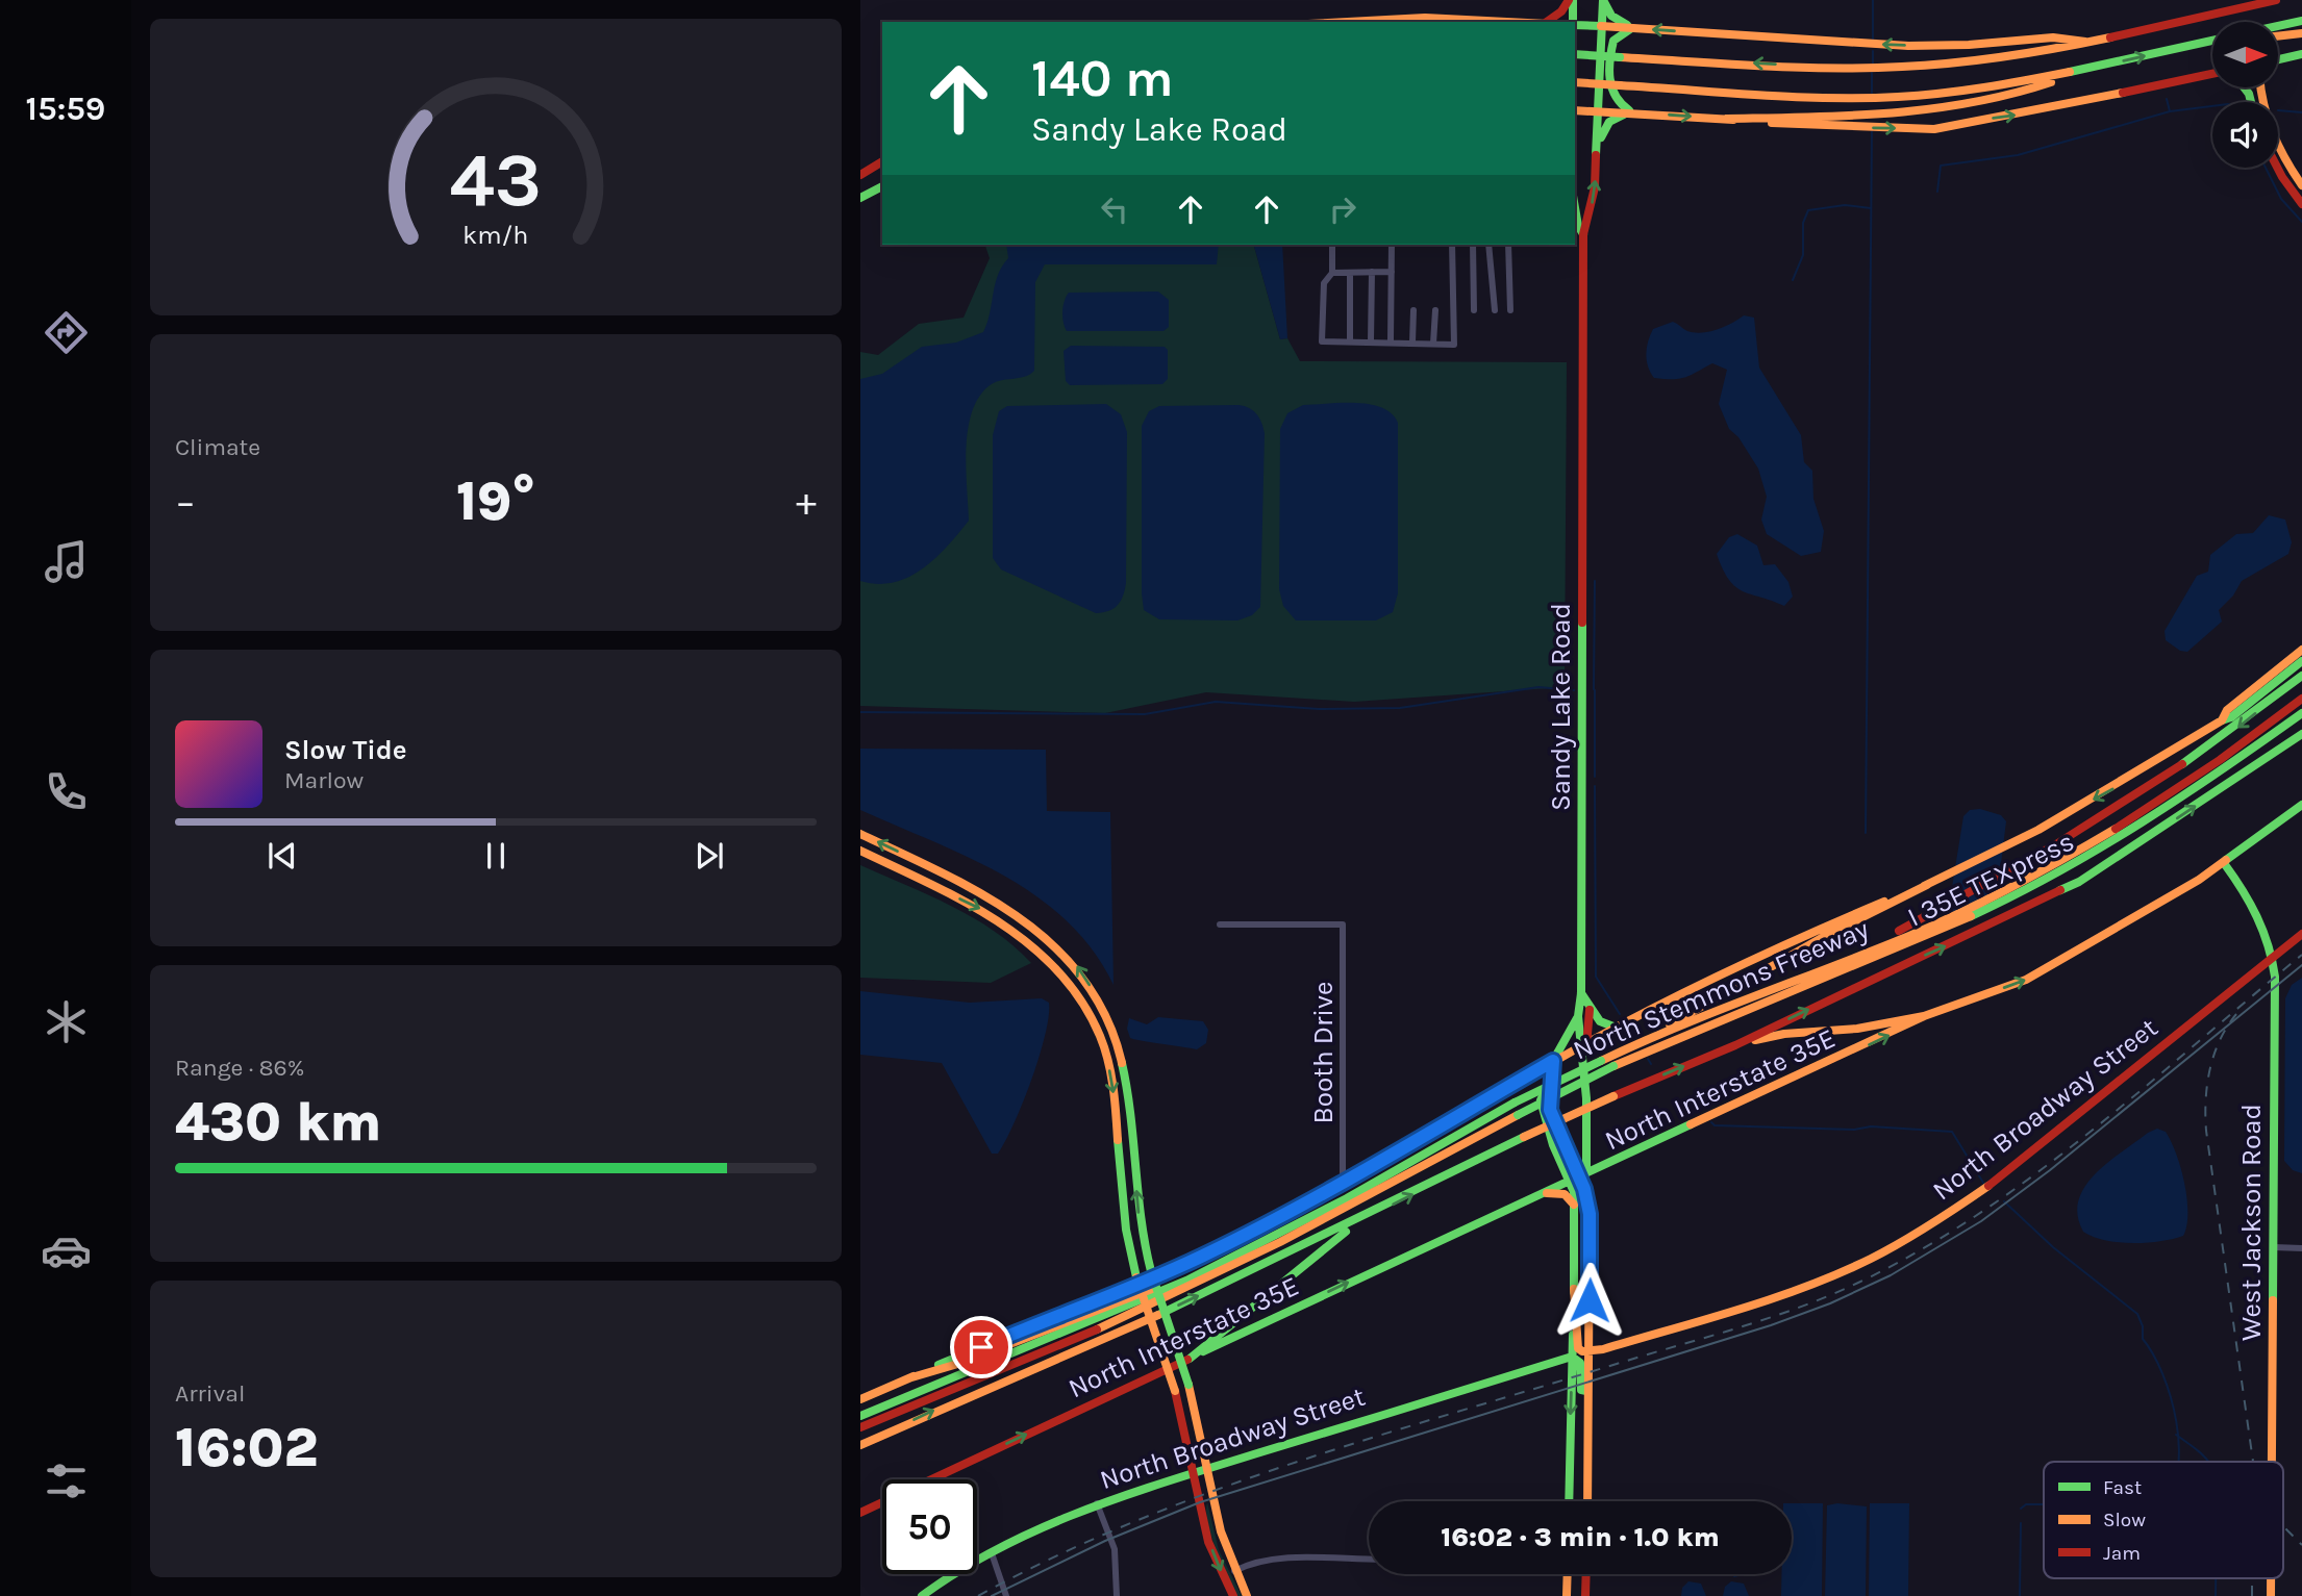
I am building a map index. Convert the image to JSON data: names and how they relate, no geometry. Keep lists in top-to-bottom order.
{
  "streets": {
    "main road": [
      "Sandy Lake Road",
      "I 35E TEXpress",
      "North Stemmons Freeway",
      "North Interstate 35E",
      "North Broadway Street",
      "West Jackson Road"
    ],
    "street": ["Booth Drive"]
  },
  "crossings": [
    ["Sandy Lake Road", "North Interstate 35E"],
    ["North Interstate 35E", "West Jackson Road"],
    ["North Broadway Street", "West Jackson Road"]
  ],
  "one_way": ["North Interstate 35E"],
  "legend": ["Fast", "Slow", "Jam"],
  "north": "right",
  "page": {
    "tabs": "15:59",
    "turn": ["140 m", "Sandy Lake Road"],
    "tile": [
      "Climate",
      ["Range · 86%", "430 km"],
      ["Arrival", "16:02"]
    ],
    "heat": ["−", "19°", "+"],
    "song": ["Slow Tide", "Marlow"],
    "limit": "50",
    "trip": "16:02 · 3 min · 1.0 km",
    "gauge": ["43", "km/h"]
  }
}
